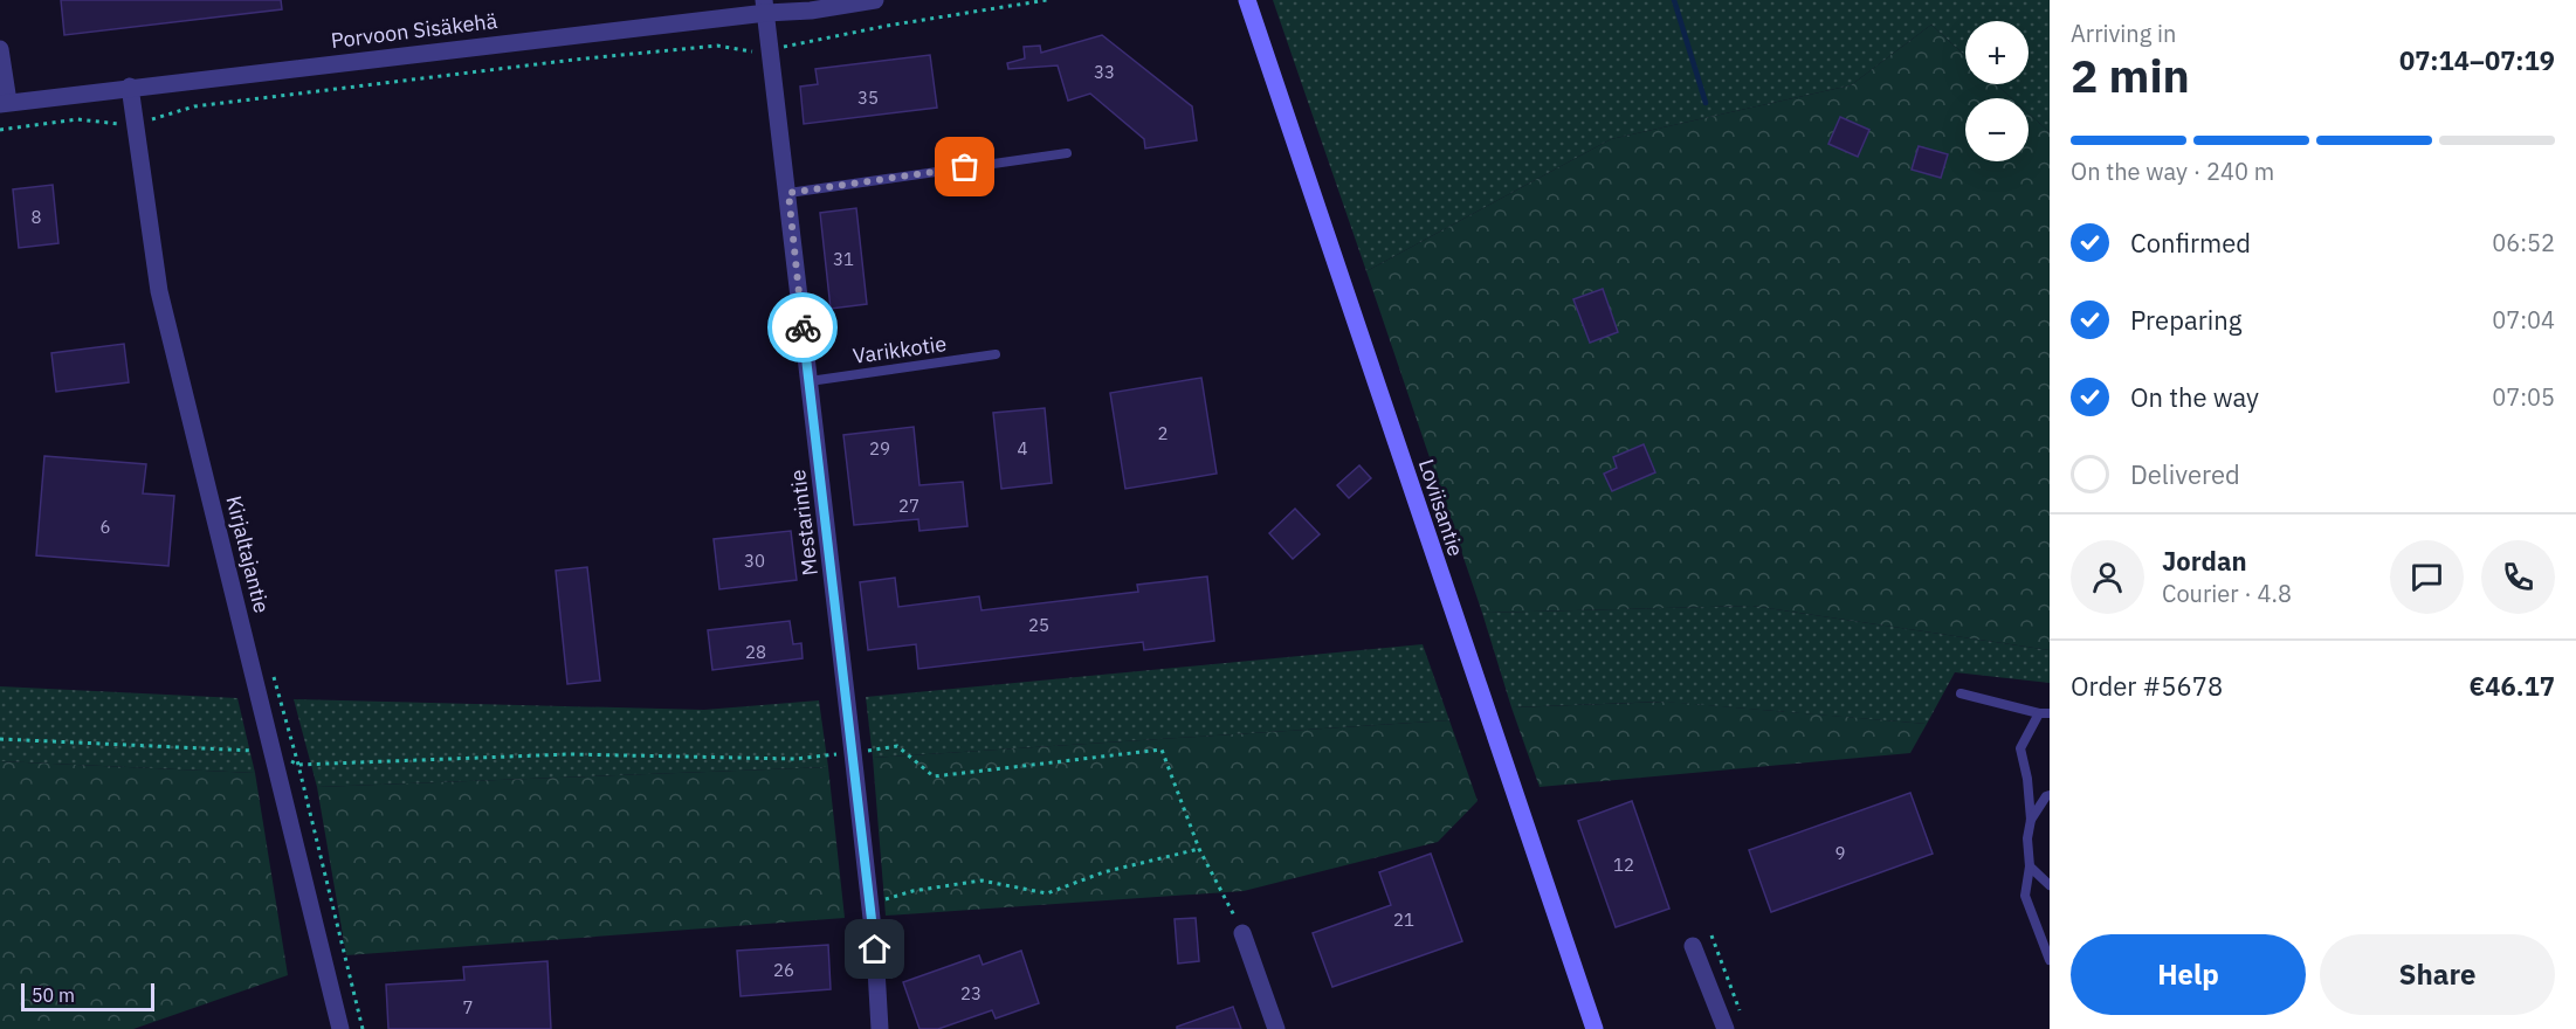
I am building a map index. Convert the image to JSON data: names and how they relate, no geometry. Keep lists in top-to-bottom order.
{
  "streets": {
    "main road": ["Loviisantie"],
    "street": ["Porvoon Sisäkehä", "Mestarintie", "Kirjaltajantie"],
    "lane": ["Varikkotie"]
  },
  "crossings": [
    ["Porvoon Sisäkehä", "Mestarintie"],
    ["Porvoon Sisäkehä", "Kirjaltajantie"],
    ["Varikkotie", "Mestarintie"]
  ],
  "house_numbers": [
    "33",
    "35",
    "8",
    "31",
    "2",
    "29",
    "4",
    "27",
    "6",
    "30",
    "25",
    "28",
    "9",
    "12",
    "21",
    "26",
    "23",
    "7"
  ],
  "scale_bar": "50 m",
  "page": {
    "heading": ["2 min", "Arriving in", "07:14–07:19"],
    "panel": [
      "Jordan",
      "Courier · 4.8",
      "Order #5678",
      "€46.17"
    ],
    "map_buttons": ["+", "−"],
    "bar": "On the way · 240 m",
    "list": [
      ["Confirmed", "06:52"],
      ["Preparing", "07:04"],
      ["On the way", "07:05"],
      "Delivered"
    ],
    "buttons": ["Help", "Share"],
    "scale": "50 m"
  }
}
